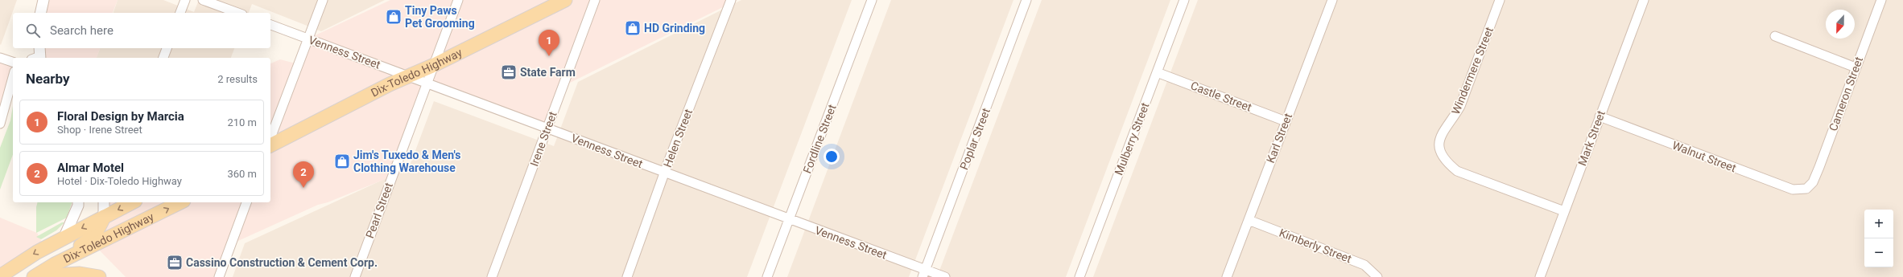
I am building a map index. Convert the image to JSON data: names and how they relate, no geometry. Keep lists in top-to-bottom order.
{
  "streets": {
    "main road": ["Dix-Toledo Highway"],
    "street": [
      "Venness Street",
      "Windermere Street",
      "Cameron Street",
      "Castle Street",
      "Helen Street",
      "Karl Street",
      "Mark Street",
      "Irene Street",
      "Fordline Street",
      "Poplar Street",
      "Mulberry Street",
      "Walnut Street",
      "Pearl Street",
      "Kimberly Street"
    ]
  },
  "crossings": [
    ["Venness Street", "Dix-Toledo Highway"],
    ["Venness Street", "Helen Street"],
    ["Venness Street", "Irene Street"],
    ["Venness Street", "Fordline Street"],
    ["Venness Street", "Poplar Street"],
    ["Venness Street", "Pearl Street"],
    ["Windermere Street", "Mark Street"],
    ["Dix-Toledo Highway", "Pearl Street"],
    ["Cameron Street", "Walnut Street"],
    ["Castle Street", "Karl Street"],
    ["Castle Street", "Mulberry Street"],
    ["Karl Street", "Kimberly Street"],
    ["Mark Street", "Walnut Street"]
  ],
  "places": {
    "shop": ["Tiny Paws Pet Grooming", "HD Grinding", "Jim's Tuxedo & Men's Clothing Warehouse"],
    "office": ["State Farm", "Cassino Construction & Cement Corp."]
  },
  "north": "bottom",
  "page": {
    "search": "Search here",
    "pins": ["1", "2"],
    "heading": ["Nearby", "2 results"],
    "list": [
      {
        "mark": "1",
        "name": "Floral Design by Marcia",
        "note": "Shop · Irene Street",
        "value": "210 m"
      },
      {
        "mark": "2",
        "name": "Almar Motel",
        "note": "Hotel · Dix-Toledo Highway",
        "value": "360 m"
      }
    ],
    "map_buttons": ["+", "−"]
  }
}
